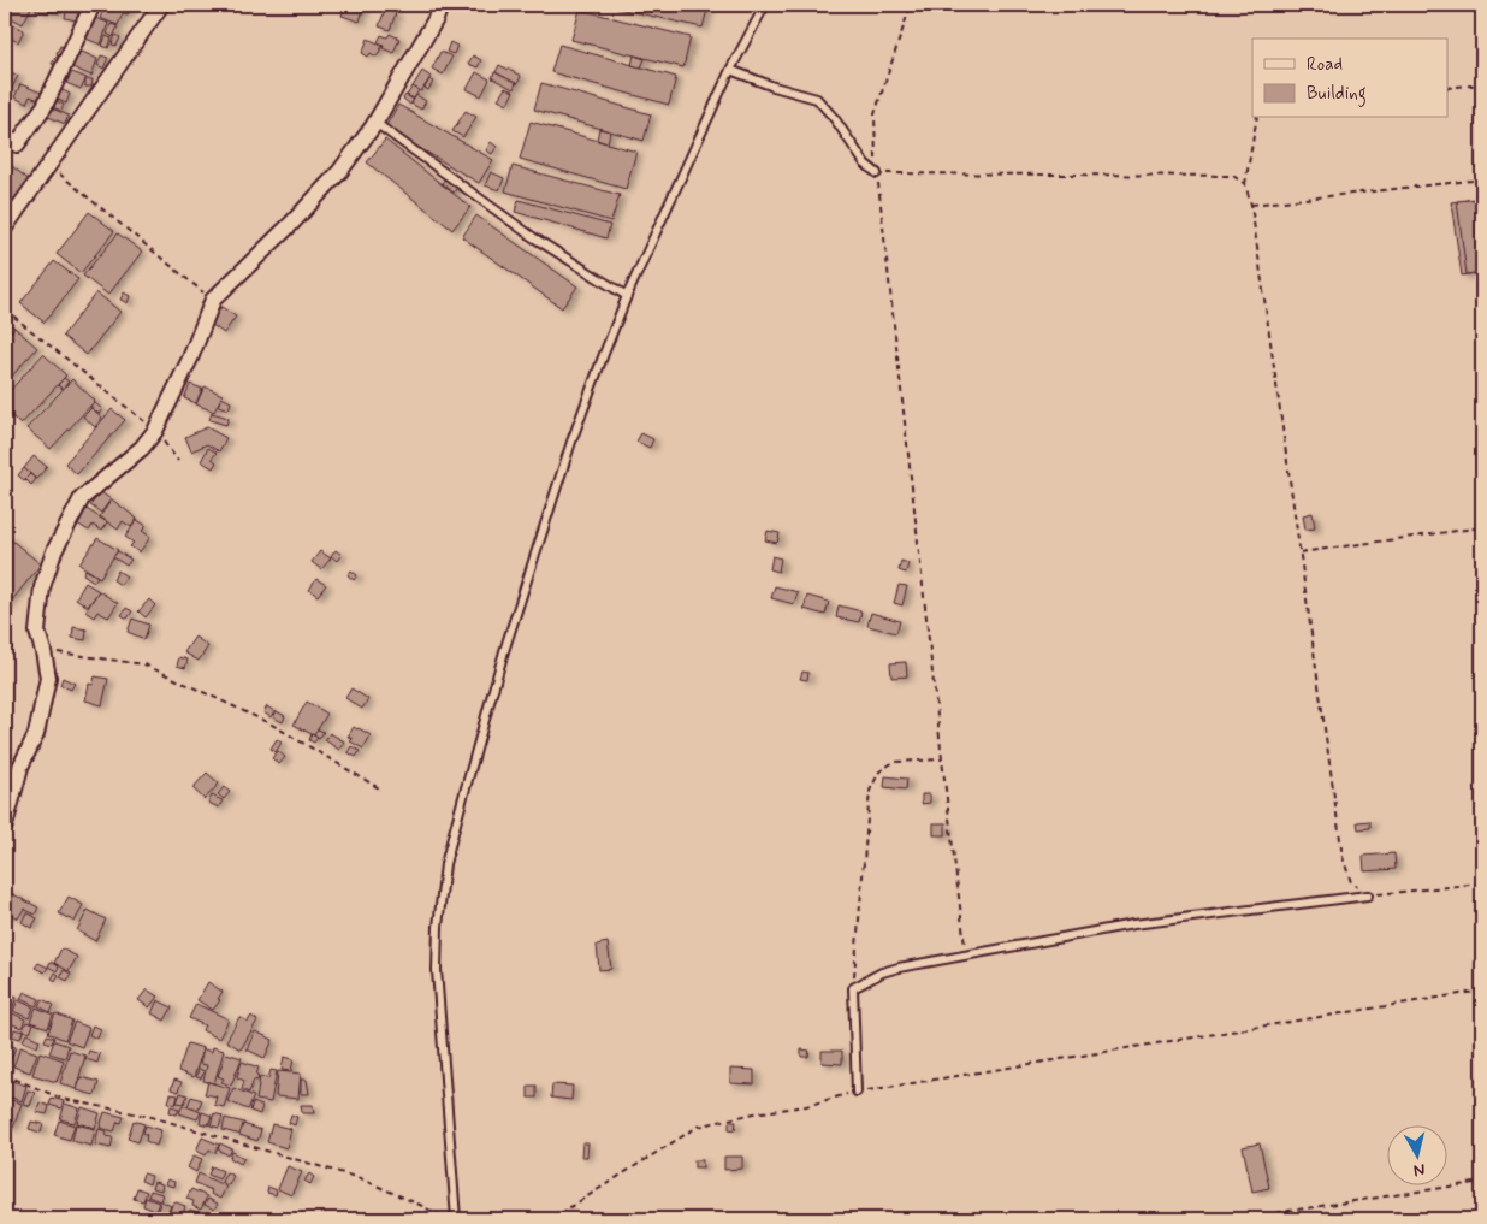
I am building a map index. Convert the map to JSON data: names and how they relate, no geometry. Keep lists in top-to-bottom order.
{
  "legend": ["Road", "Building"],
  "north": "bottom"
}
